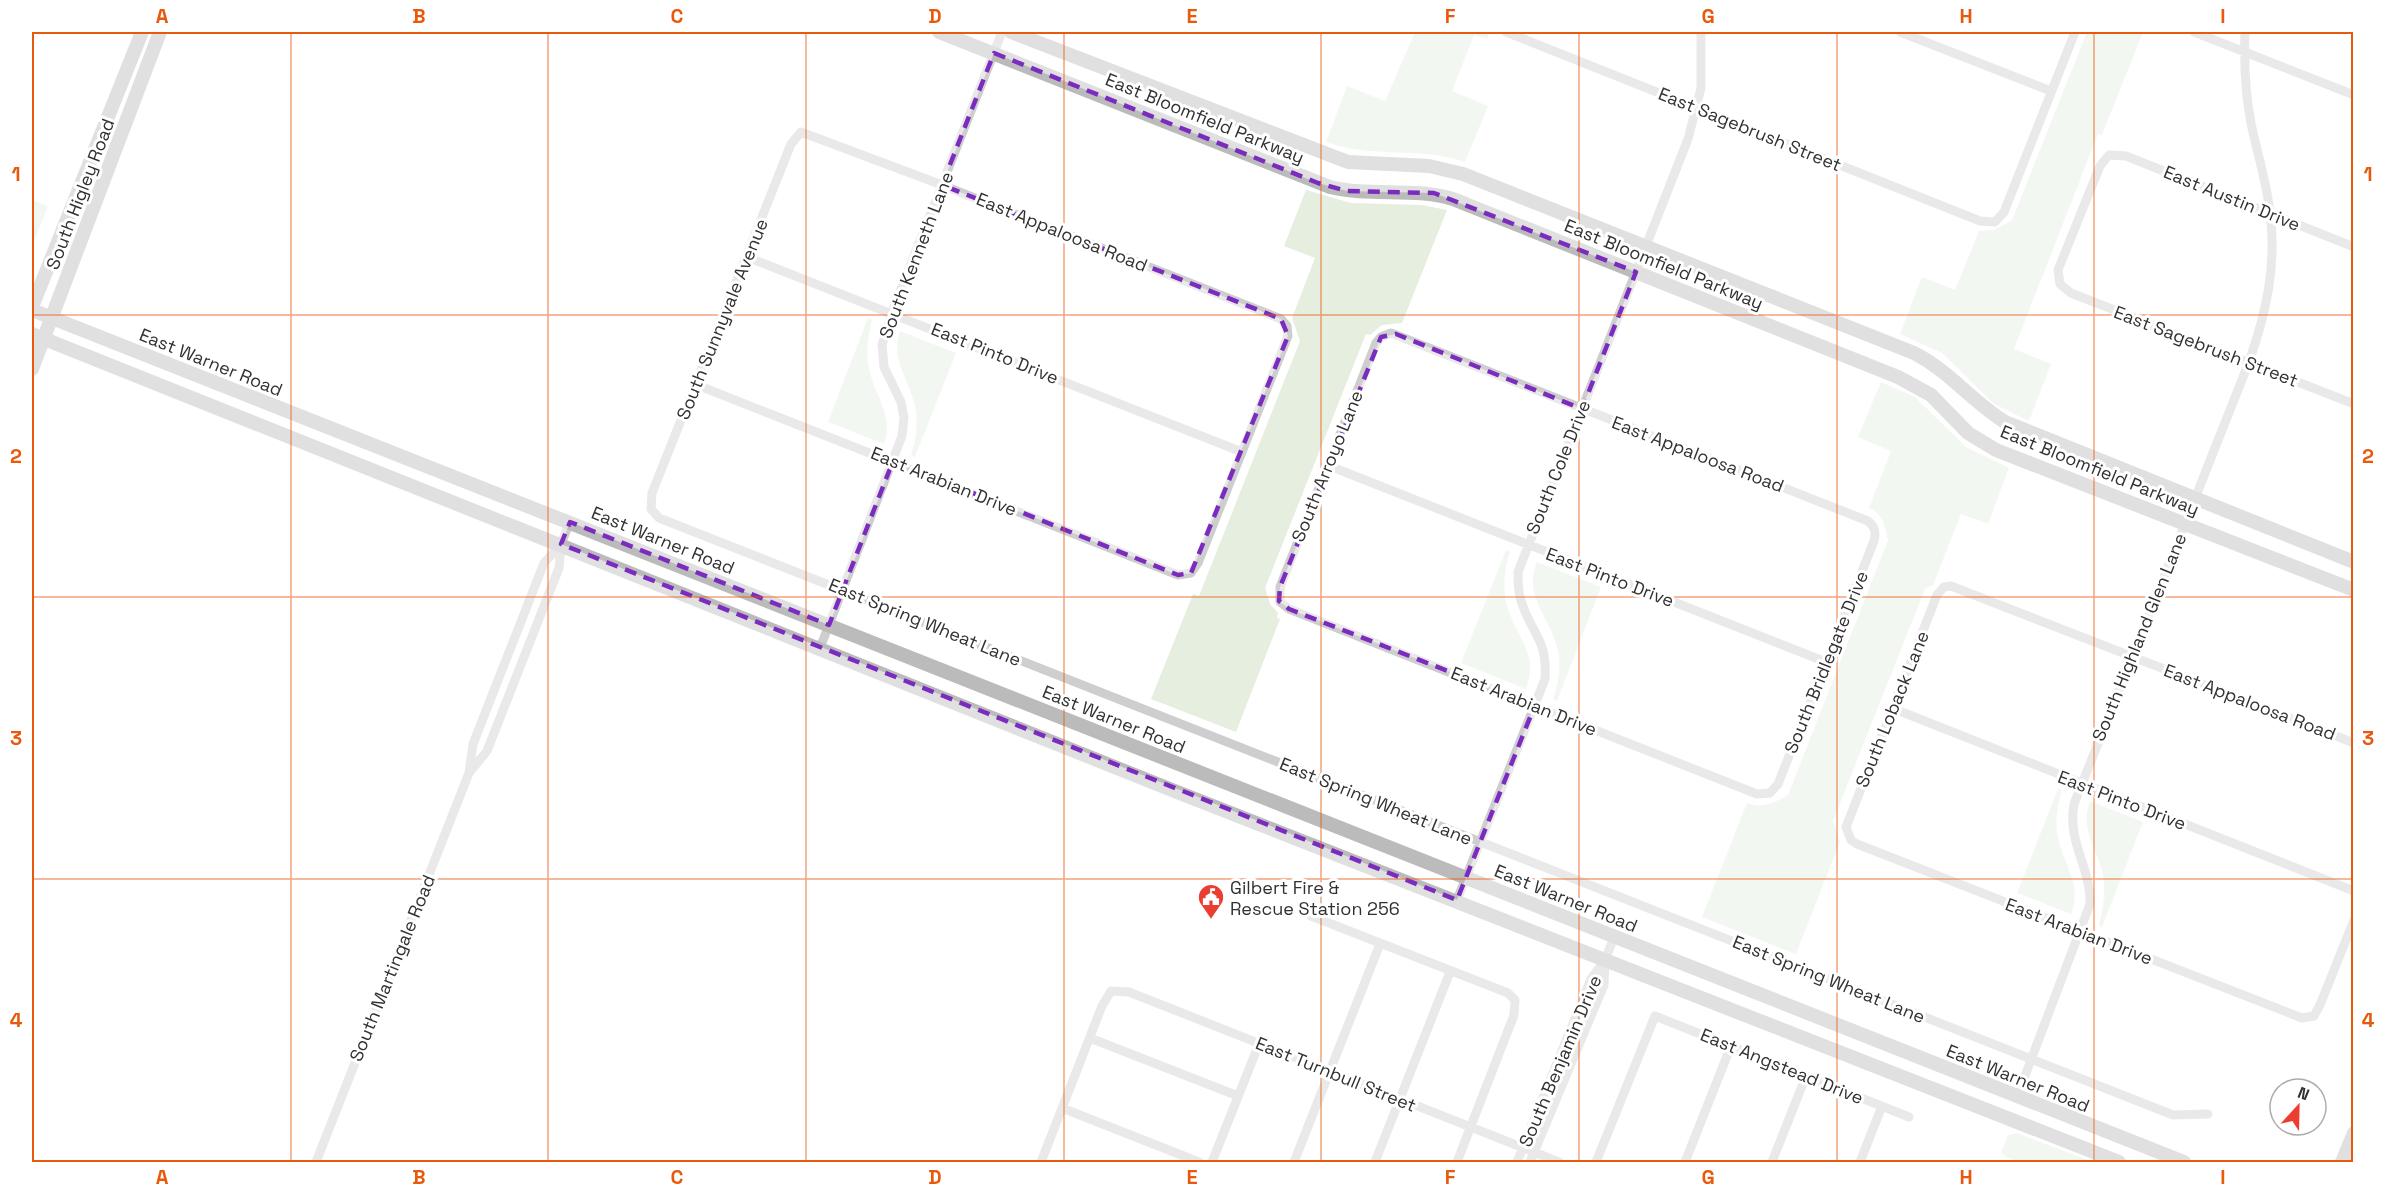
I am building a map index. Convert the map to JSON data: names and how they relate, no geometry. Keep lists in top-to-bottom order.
{
  "streets": {
    "main road": ["East Bloomfield Parkway", "South Higley Road", "East Warner Road"],
    "street": [
      "East Sagebrush Street",
      "East Austin Drive",
      "East Appaloosa Road",
      "South Kenneth Lane",
      "South Sunnyvale Avenue",
      "East Pinto Drive",
      "South Arroyo Lane",
      "South Cole Drive",
      "East Arabian Drive",
      "East Spring Wheat Lane",
      "South Highland Glen Lane",
      "South Bridlegate Drive",
      "South Loback Lane",
      "South Martingale Road",
      "South Benjamin Drive",
      "East Angstead Drive",
      "East Turnbull Street"
    ]
  },
  "crossings": [
    ["East Bloomfield Parkway", "South Kenneth Lane"],
    ["East Bloomfield Parkway", "South Cole Drive"],
    ["East Bloomfield Parkway", "South Highland Glen Lane"],
    ["East Sagebrush Street", "East Austin Drive"],
    ["East Sagebrush Street", "South Cole Drive"],
    ["East Sagebrush Street", "South Highland Glen Lane"],
    ["South Higley Road", "East Warner Road"],
    ["East Austin Drive", "South Highland Glen Lane"],
    ["East Appaloosa Road", "South Kenneth Lane"],
    ["East Appaloosa Road", "South Sunnyvale Avenue"],
    ["East Appaloosa Road", "East Pinto Drive"],
    ["East Appaloosa Road", "South Arroyo Lane"],
    ["East Appaloosa Road", "South Cole Drive"],
    ["East Appaloosa Road", "East Arabian Drive"],
    ["East Appaloosa Road", "South Highland Glen Lane"],
    ["East Appaloosa Road", "South Bridlegate Drive"],
    ["East Appaloosa Road", "South Loback Lane"],
    ["South Kenneth Lane", "East Pinto Drive"],
    ["South Kenneth Lane", "East Warner Road"],
    ["South Kenneth Lane", "East Arabian Drive"],
    ["South Kenneth Lane", "East Spring Wheat Lane"],
    ["South Sunnyvale Avenue", "East Pinto Drive"],
    ["South Sunnyvale Avenue", "East Arabian Drive"],
    ["South Sunnyvale Avenue", "East Spring Wheat Lane"],
    ["East Pinto Drive", "South Arroyo Lane"],
    ["East Pinto Drive", "South Cole Drive"],
    ["East Pinto Drive", "East Arabian Drive"],
    ["East Pinto Drive", "South Highland Glen Lane"],
    ["East Pinto Drive", "South Bridlegate Drive"],
    ["East Pinto Drive", "South Loback Lane"],
    ["East Warner Road", "South Cole Drive"],
    ["East Warner Road", "South Highland Glen Lane"],
    ["East Warner Road", "South Martingale Road"],
    ["East Warner Road", "South Benjamin Drive"],
    ["South Arroyo Lane", "East Arabian Drive"],
    ["South Cole Drive", "East Arabian Drive"],
    ["South Cole Drive", "East Spring Wheat Lane"],
    ["East Arabian Drive", "South Highland Glen Lane"],
    ["East Arabian Drive", "South Bridlegate Drive"],
    ["East Arabian Drive", "South Loback Lane"],
    ["East Spring Wheat Lane", "South Highland Glen Lane"],
    ["South Benjamin Drive", "East Turnbull Street"]
  ],
  "places": {
    "public building": ["Gilbert Fire & Rescue Station 256"]
  },
  "north": "top",
  "grid": {
    "columns": [
      "A",
      "B",
      "C",
      "D",
      "E",
      "F",
      "G",
      "H",
      "I"
    ],
    "rows": [
      "1",
      "2",
      "3",
      "4"
    ]
  }
}
